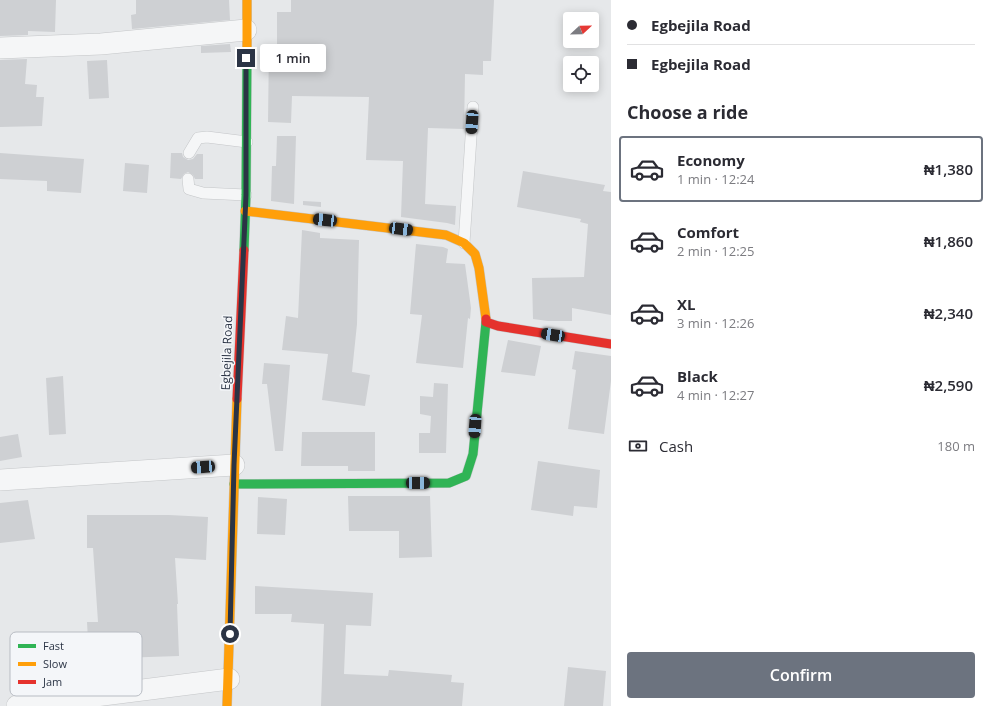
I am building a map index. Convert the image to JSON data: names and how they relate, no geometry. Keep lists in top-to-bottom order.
{
  "streets": {
    "street": ["Egbejila Road"]
  },
  "legend": ["Fast", "Slow", "Jam"],
  "north": "right",
  "page": {
    "banner": ["Egbejila Road", "Egbejila Road"],
    "bubble": "1 min",
    "heading": "Choose a ride",
    "list": [
      {
        "name": "Economy",
        "note": "1 min · 12:24",
        "value": "₦1,380"
      },
      {
        "name": "Comfort",
        "note": "2 min · 12:25",
        "value": "₦1,860"
      },
      {
        "name": "XL",
        "note": "3 min · 12:26",
        "value": "₦2,340"
      },
      {
        "name": "Black",
        "note": "4 min · 12:27",
        "value": "₦2,590"
      }
    ],
    "pay": ["Cash", "180 m"],
    "buttons": "Confirm"
  }
}
